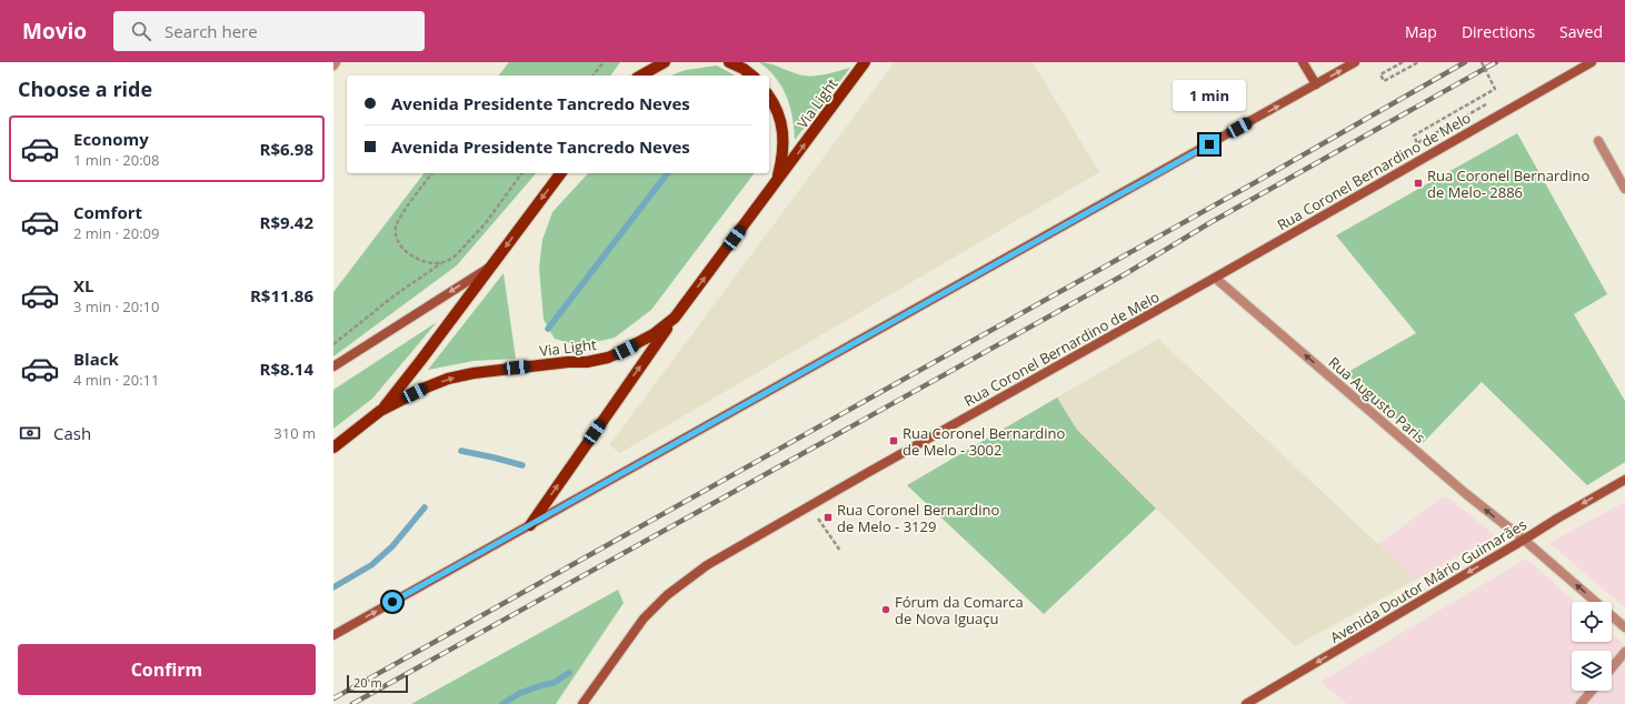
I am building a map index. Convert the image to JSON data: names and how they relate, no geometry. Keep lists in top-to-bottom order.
{
  "streets": {
    "main road": ["Via Light", "Rua Coronel Bernardino de Melo", "Avenida Doutor Mário Guimarães"],
    "street": ["Rua Augusto Paris"]
  },
  "crossings": [
    ["Rua Coronel Bernardino de Melo", "Rua Augusto Paris"],
    ["Rua Augusto Paris", "Avenida Doutor Mário Guimarães"]
  ],
  "one_way": ["Rua Augusto Paris", "Avenida Doutor Mário Guimarães"],
  "places": {
    "transit": ["Rua Coronel Bernardino de Melo- 2886", "Rua Coronel Bernardino de Melo - 3002", "Rua Coronel Bernardino de Melo - 3129"],
    "other": ["Fórum da Comarca de Nova Iguaçu"]
  },
  "scale_bar": "20 m",
  "page": {
    "header": "Movio",
    "search": "Search here",
    "nav": ["Map", "Directions", "Saved"],
    "heading": "Choose a ride",
    "banner": ["Avenida Presidente Tancredo Neves", "Avenida Presidente Tancredo Neves"],
    "bubble": "1 min",
    "list": [
      {
        "name": "Economy",
        "note": "1 min · 20:08",
        "value": "R$6.98"
      },
      {
        "name": "Comfort",
        "note": "2 min · 20:09",
        "value": "R$9.42"
      },
      {
        "name": "XL",
        "note": "3 min · 20:10",
        "value": "R$11.86"
      },
      {
        "name": "Black",
        "note": "4 min · 20:11",
        "value": "R$8.14"
      }
    ],
    "pay": ["Cash", "310 m"],
    "buttons": "Confirm",
    "scale": "20 m"
  }
}
